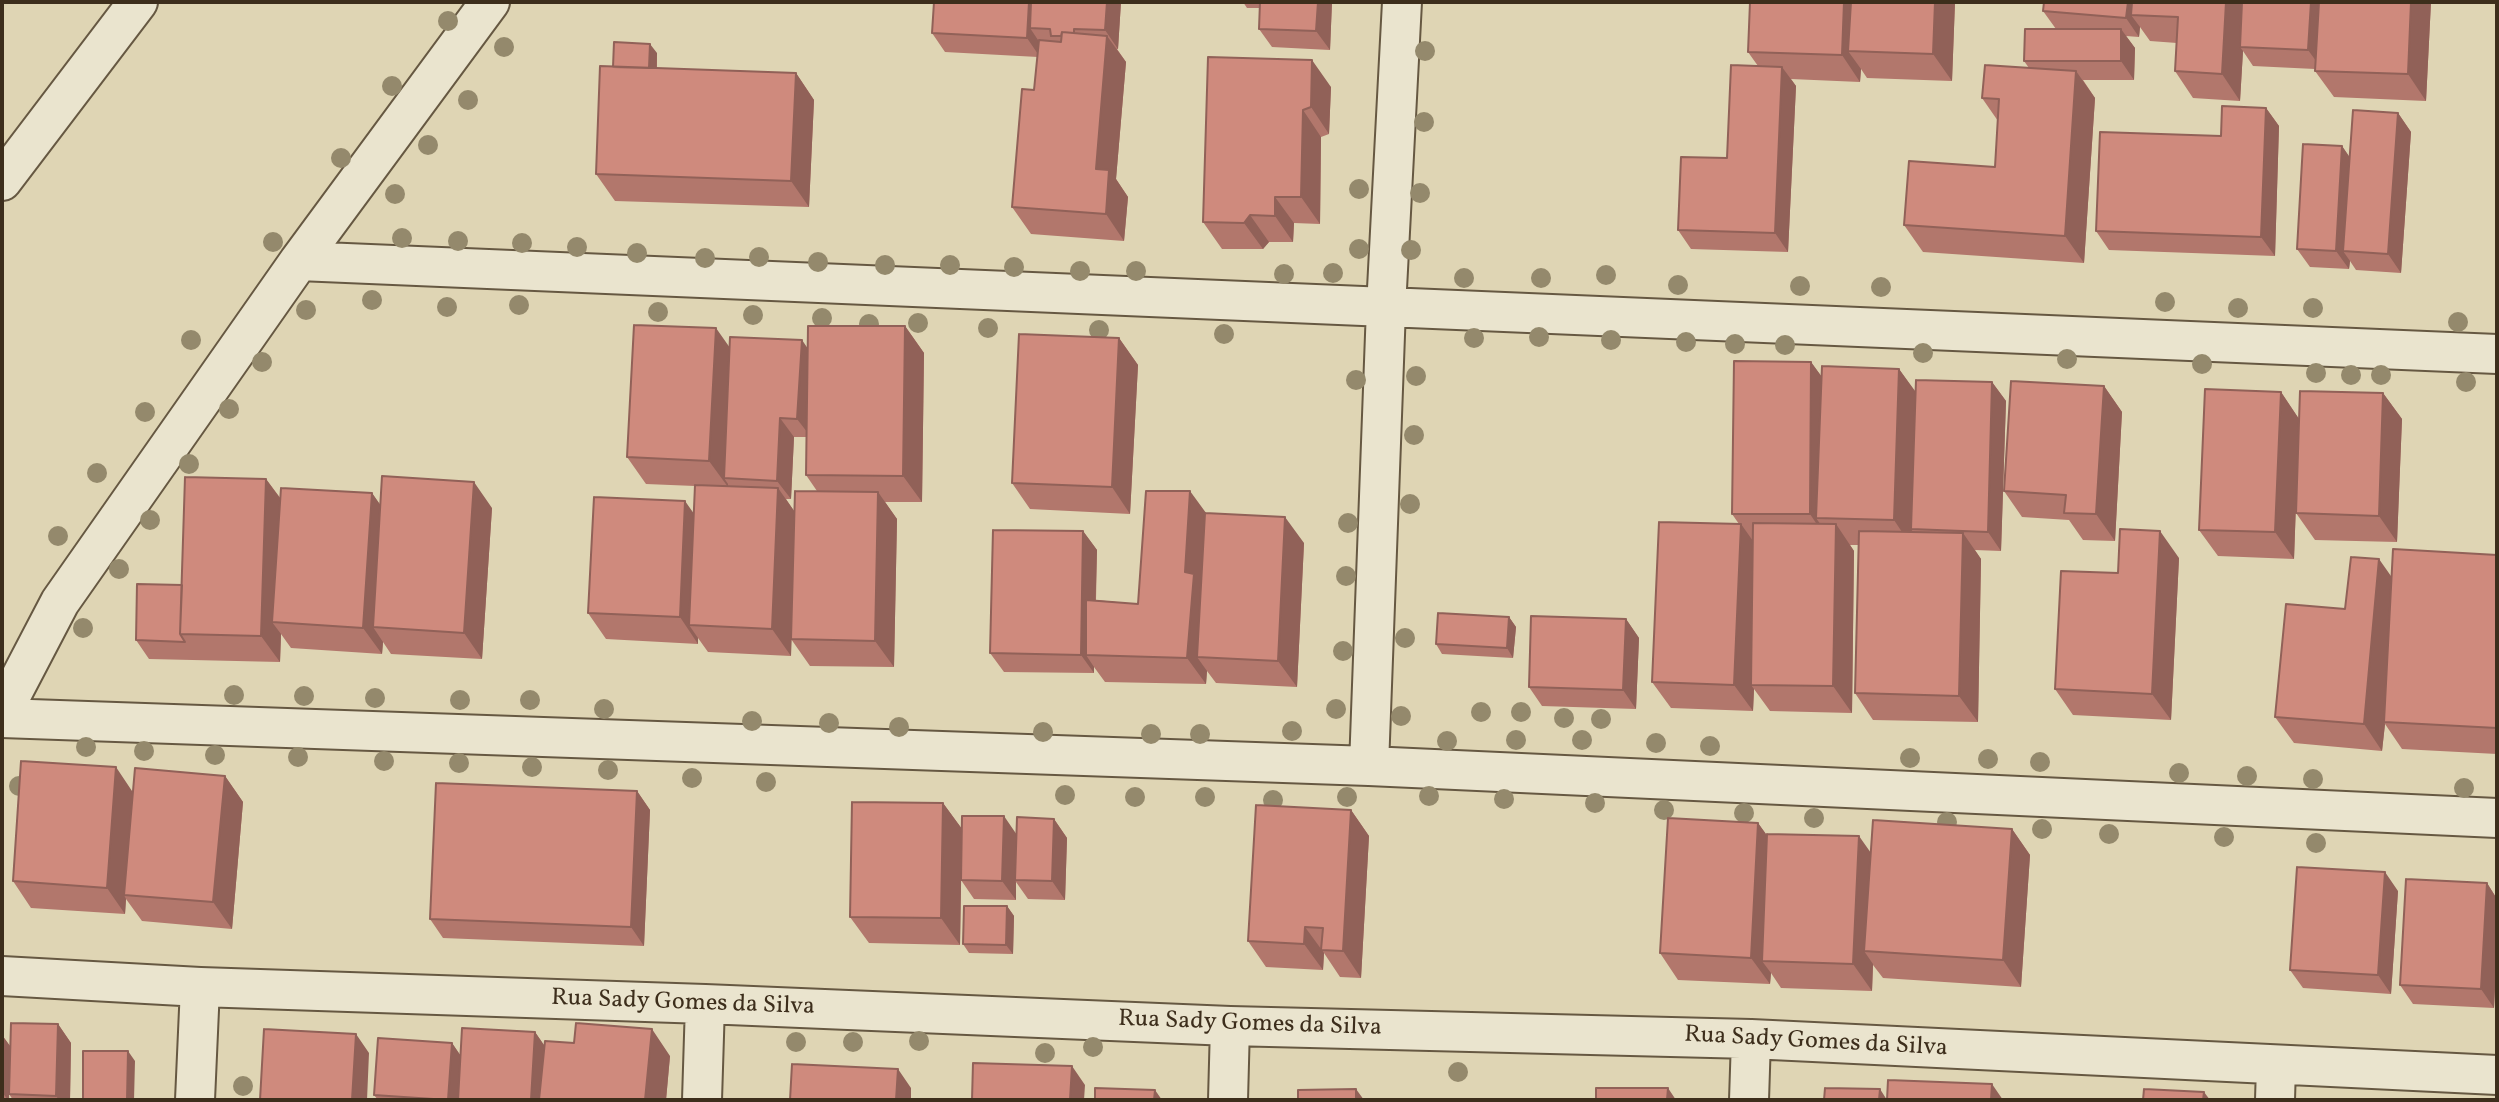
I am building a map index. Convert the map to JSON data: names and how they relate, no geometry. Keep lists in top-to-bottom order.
{
  "streets": {
    "street": ["Rua Sady Gomes da Silva"]
  }
}
